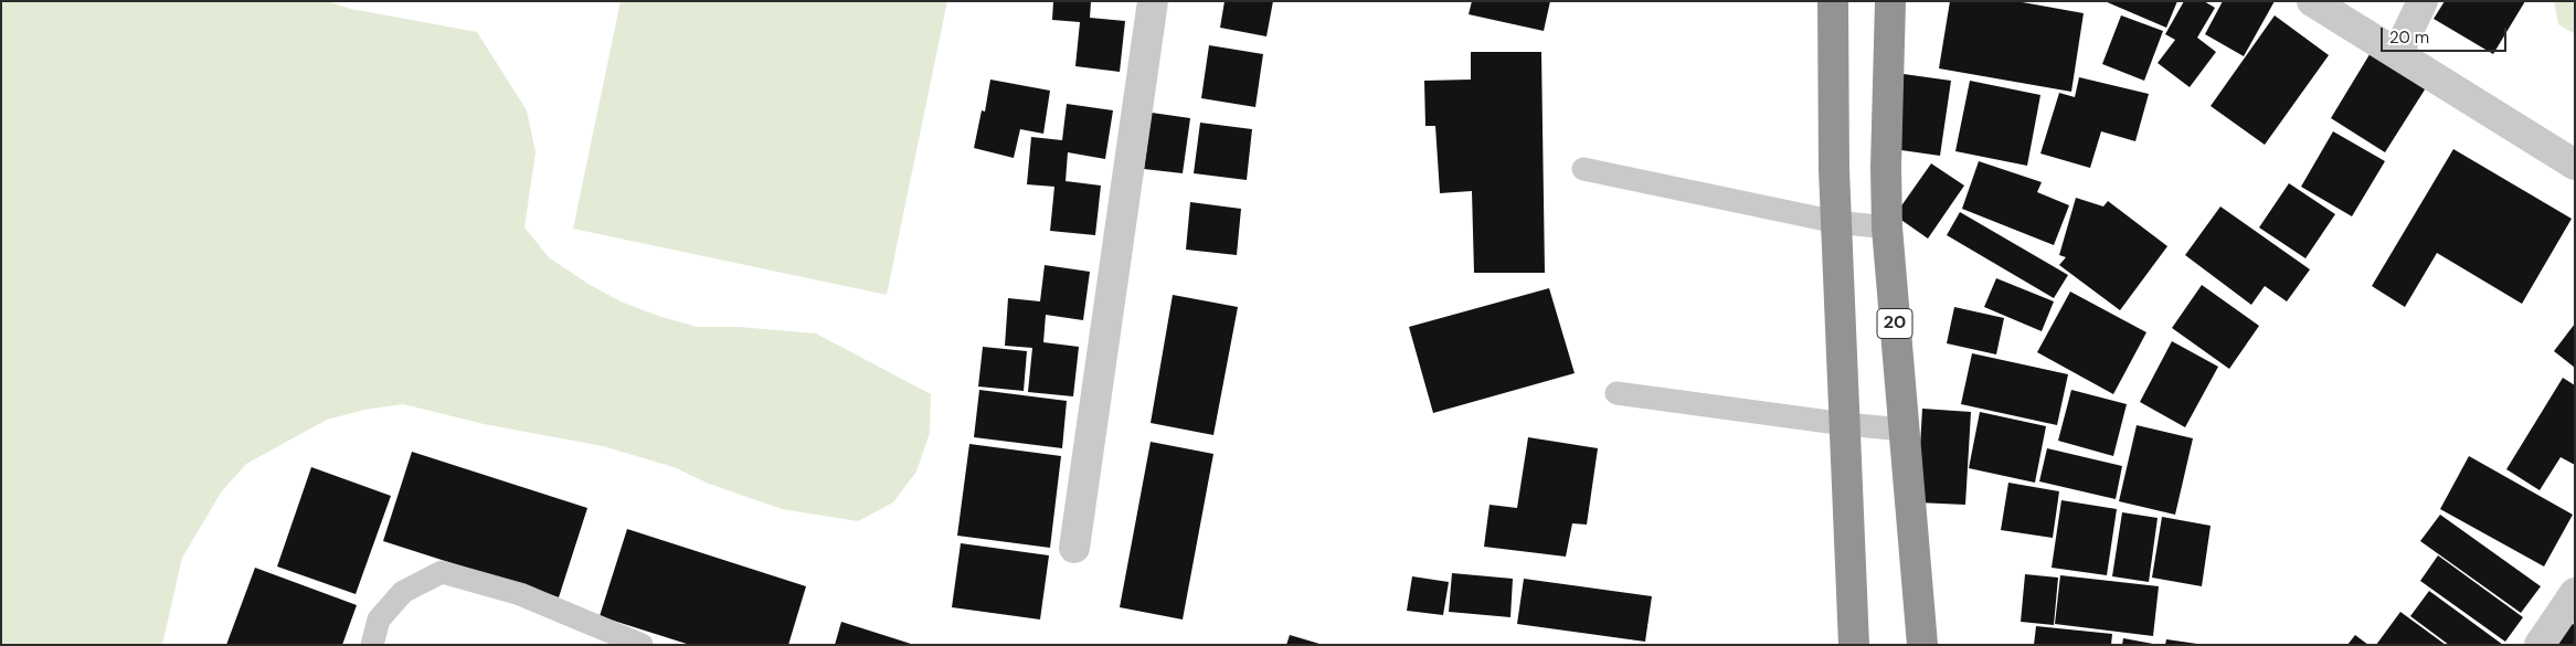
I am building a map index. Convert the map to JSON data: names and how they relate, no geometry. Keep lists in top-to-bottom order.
{
  "streets": {
    "highway": ["20"]
  },
  "scale_bar": "20 m"
}
